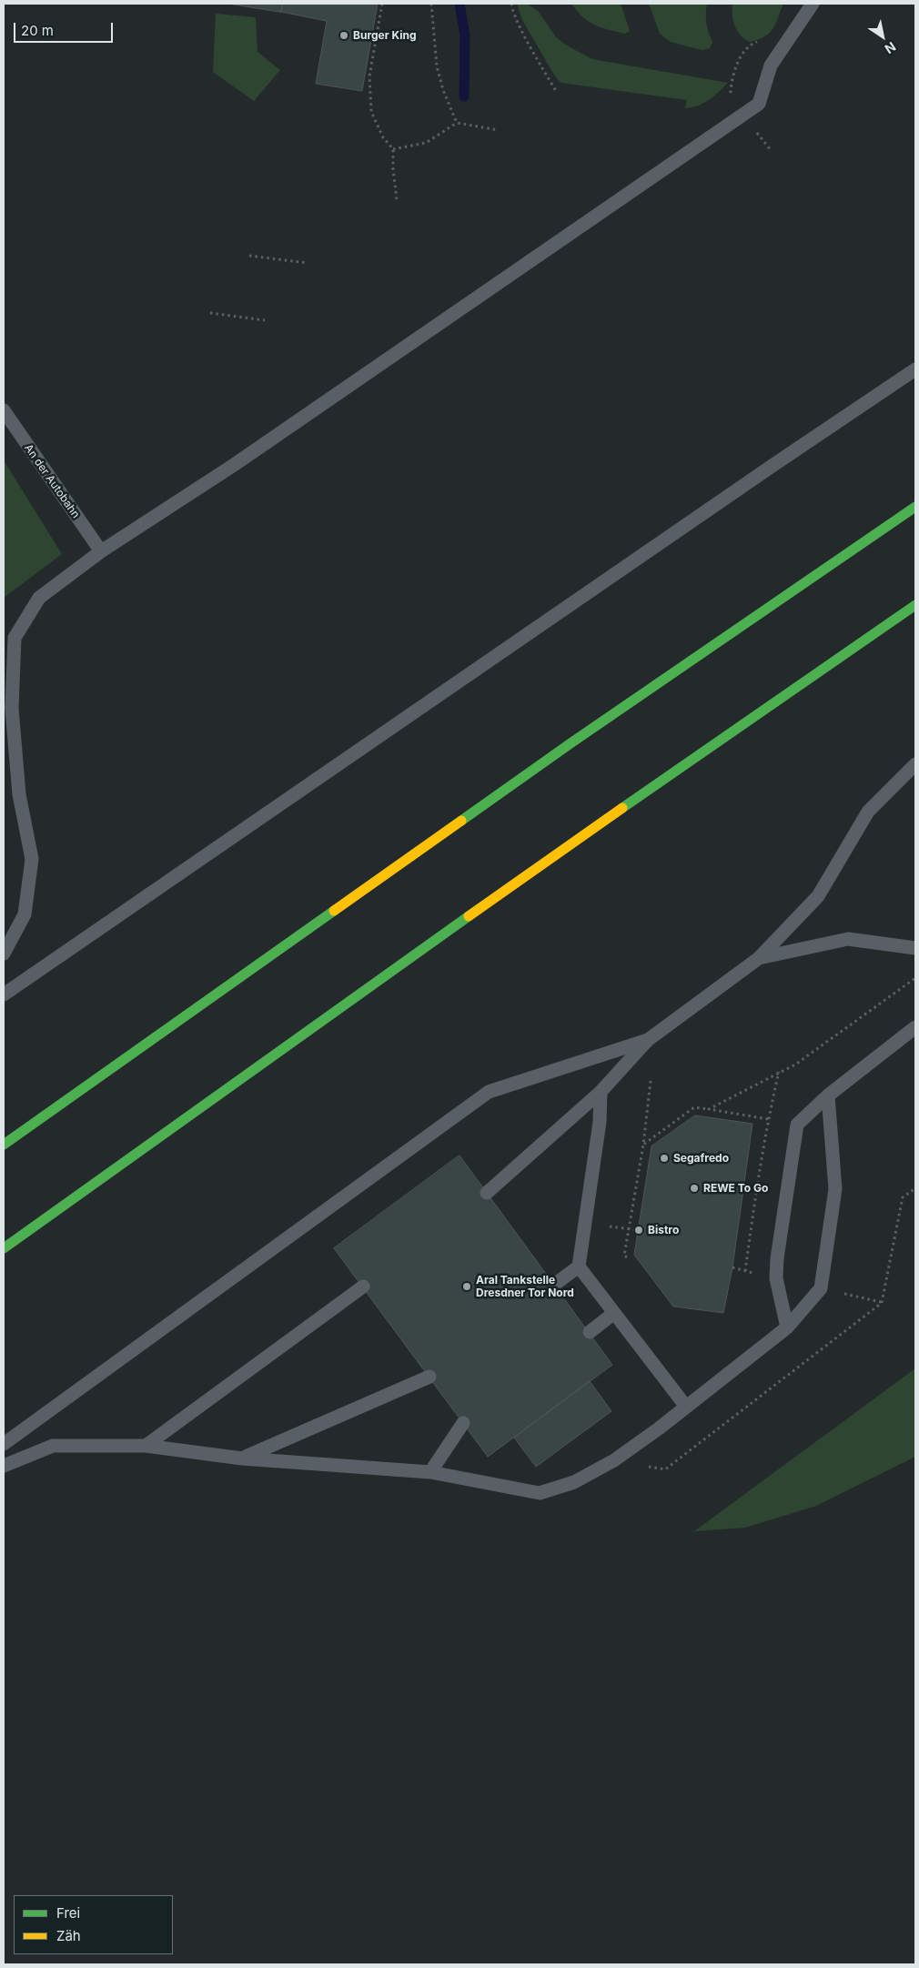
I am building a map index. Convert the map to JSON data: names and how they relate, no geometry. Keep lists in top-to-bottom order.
{
  "streets": {
    "lane": ["An der Autobahn"]
  },
  "places": [
    "Burger King",
    "Segafredo",
    "REWE To Go",
    "Bistro",
    "Aral Tankstelle Dresdner Tor Nord"
  ],
  "legend": ["Frei", "Zäh"],
  "scale_bar": "20 m",
  "north": "bottom right"
}
